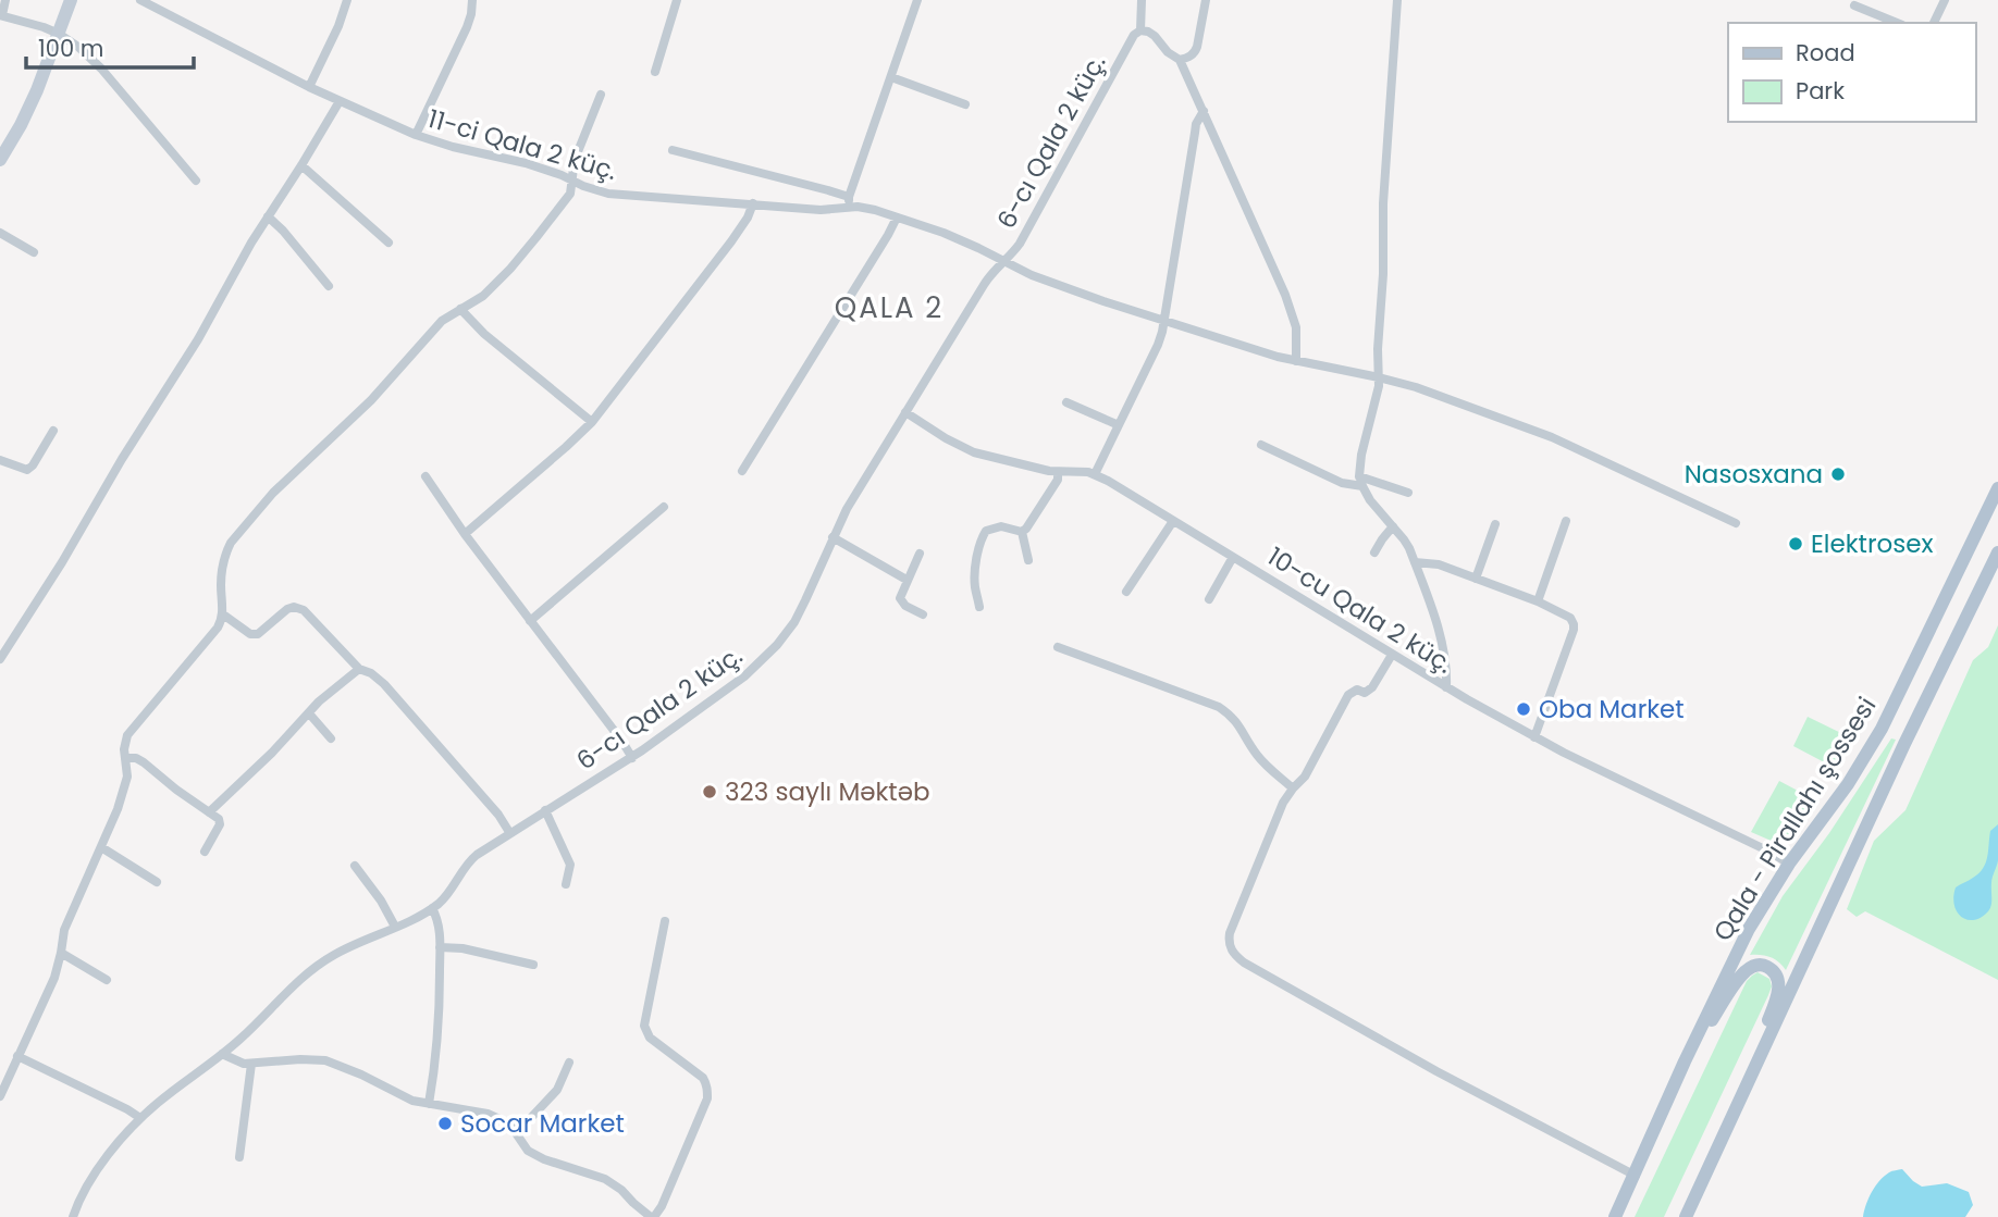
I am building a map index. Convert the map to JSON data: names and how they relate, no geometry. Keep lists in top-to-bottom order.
{
  "streets": {
    "main road": ["Qala - Pirallahı şossesi"],
    "street": ["6-cı Qala 2 küç.", "11-ci Qala 2 küç.", "10-cu Qala 2 küç."]
  },
  "crossings": [
    ["6-cı Qala 2 küç.", "11-ci Qala 2 küç."],
    ["6-cı Qala 2 küç.", "10-cu Qala 2 küç."],
    ["10-cu Qala 2 küç.", "Qala - Pirallahı şossesi"]
  ],
  "districts": ["QALA 2"],
  "places": [
    "Nasosxana",
    "Elektrosex",
    "Oba Market",
    "323 saylı Məktəb",
    "Socar Market"
  ],
  "legend": ["Road", "Park"],
  "scale_bar": "100 m"
}
